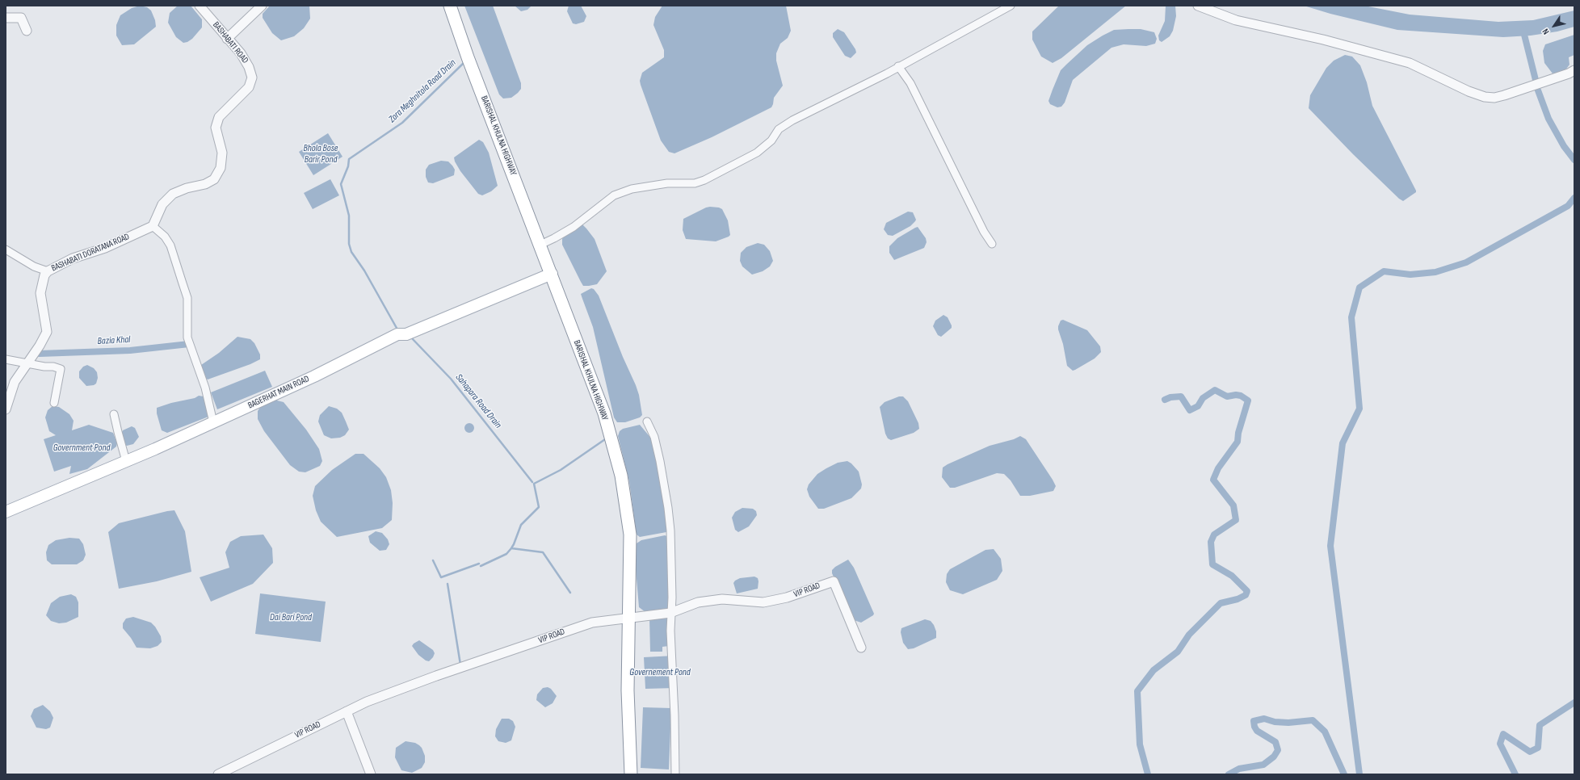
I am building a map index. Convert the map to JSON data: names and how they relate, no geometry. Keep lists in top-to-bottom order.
{
  "streets": {
    "highway": ["BARISHAL KHULNA HIGHWAY"],
    "main road": ["BAGERHAT MAIN ROAD"],
    "street": ["BASHABATI ROAD", "BASHABATI DORATANA ROAD", "VIP ROAD"]
  },
  "crossings": [
    ["BASHABATI ROAD", "BASHABATI DORATANA ROAD"],
    ["BARISHAL KHULNA HIGHWAY", "BAGERHAT MAIN ROAD"],
    ["BARISHAL KHULNA HIGHWAY", "VIP ROAD"]
  ],
  "water": [
    "Zora Meghnitola Road Drain",
    "Bhola Bose Barir Pond",
    "Bazia Khal",
    "Sahapara Road Drain",
    "Government Pond",
    "Dai Bari Pond",
    "Governement Pond"
  ],
  "north": "bottom left"
}
